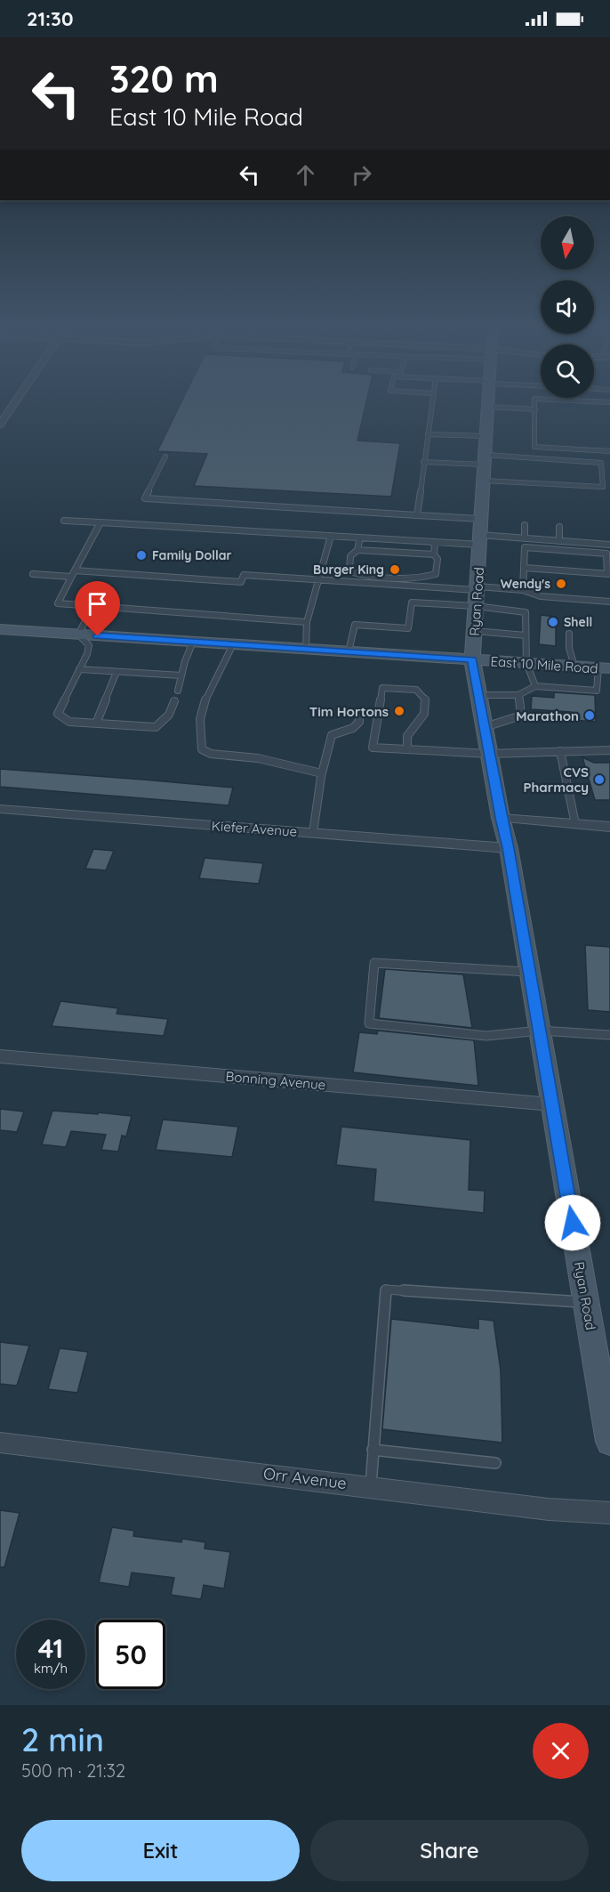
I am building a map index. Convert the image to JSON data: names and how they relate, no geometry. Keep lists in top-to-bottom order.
{
  "streets": {
    "main road": ["Ryan Road", "East 10 Mile Road"],
    "street": ["Kiefer Avenue", "Bonning Avenue", "Orr Avenue"]
  },
  "crossings": [
    ["Ryan Road", "East 10 Mile Road"],
    ["Ryan Road", "Kiefer Avenue"],
    ["Ryan Road", "Bonning Avenue"]
  ],
  "places": [
    "Family Dollar",
    "Burger King",
    "Wendy's",
    "Shell",
    "Tim Hortons",
    "Marathon",
    "CVS Pharmacy"
  ],
  "north": "bottom",
  "page": {
    "status": "21:30",
    "turn": ["320 m", "East 10 Mile Road"],
    "speed": "41 km/h",
    "limit": "50",
    "heading": ["2 min", "500 m · 21:32"],
    "buttons": ["Exit", "Share"]
  }
}
